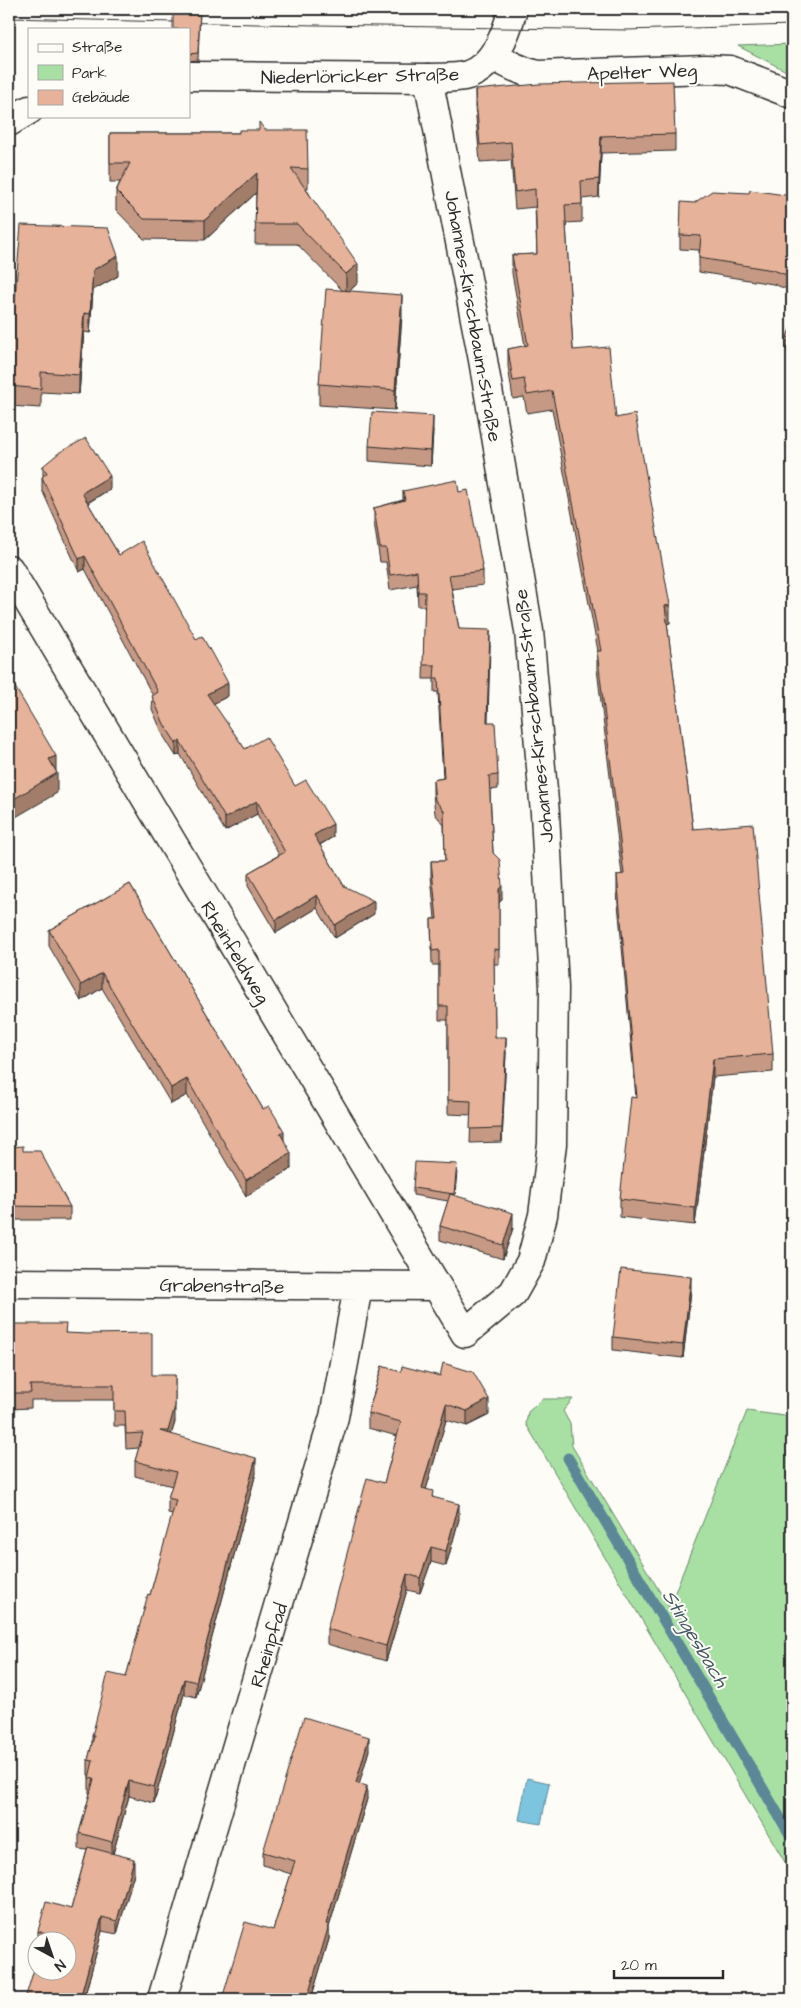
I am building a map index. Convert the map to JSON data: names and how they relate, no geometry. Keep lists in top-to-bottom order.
{
  "streets": {
    "street": [
      "Apelter Weg",
      "Niederlöricker Straße",
      "Johannes-Kirschbaum-Straße",
      "Rheinfeldweg",
      "Grabenstraße",
      "Rheinpfad"
    ]
  },
  "crossings": [
    ["Apelter Weg", "Niederlöricker Straße"],
    ["Niederlöricker Straße", "Johannes-Kirschbaum-Straße"],
    ["Johannes-Kirschbaum-Straße", "Rheinfeldweg"],
    ["Rheinfeldweg", "Grabenstraße"],
    ["Grabenstraße", "Rheinpfad"]
  ],
  "water": ["Stingesbach"],
  "legend": ["Straße", "Park", "Gebäude"],
  "scale_bar": "20 m",
  "north": "bottom right"
}
